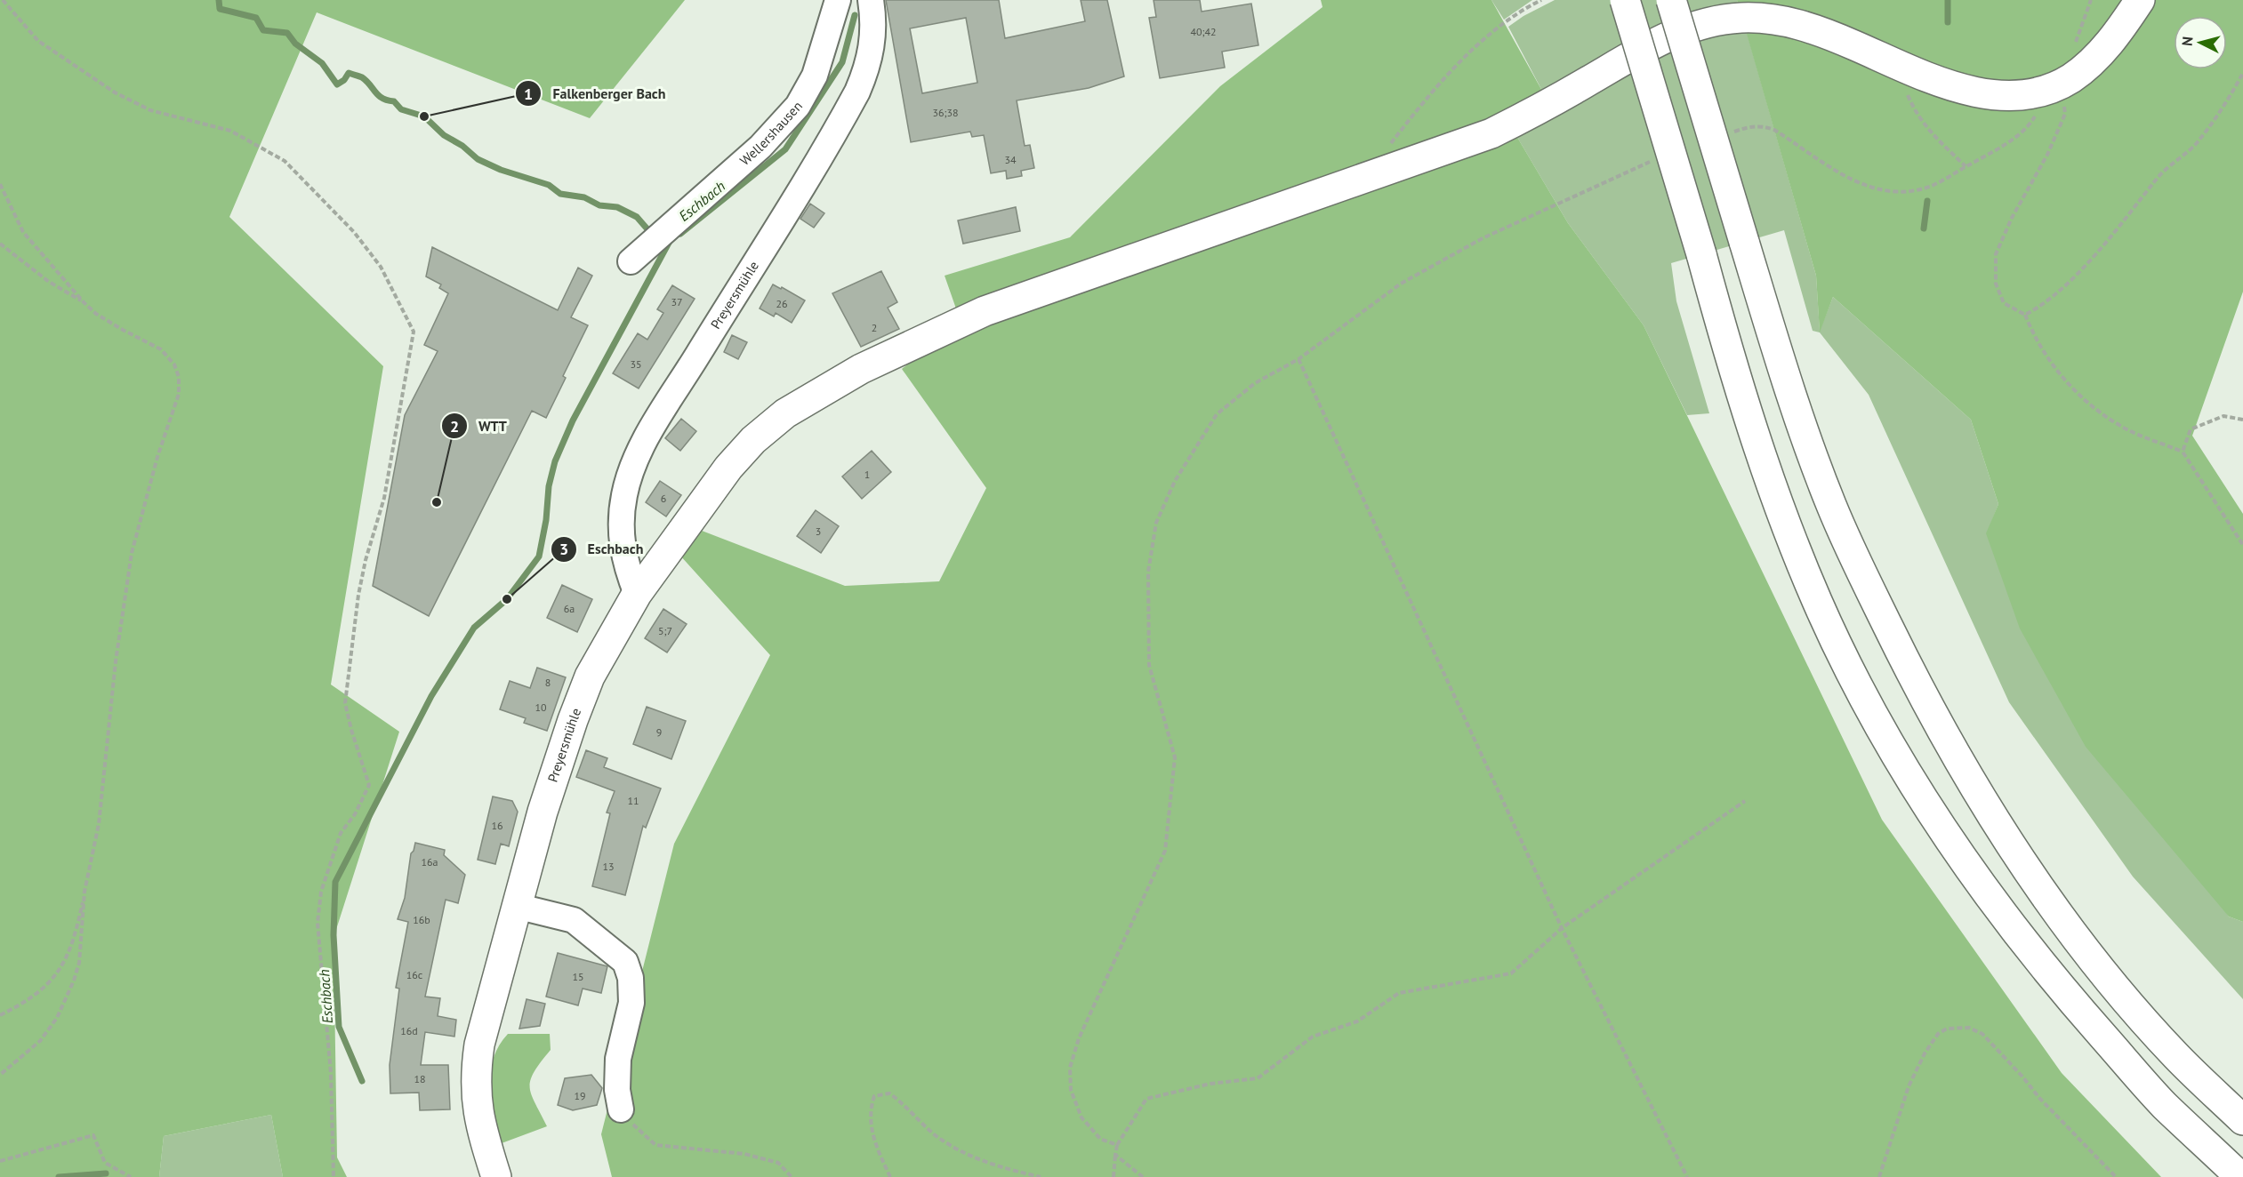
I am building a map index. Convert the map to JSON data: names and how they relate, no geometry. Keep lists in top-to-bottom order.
{
  "streets": {
    "main road": ["Preyersmühle"],
    "street": ["Wellershausen"]
  },
  "water": ["Eschbach"],
  "places": ["Falkenberger Bach", "WTT", "Eschbach"],
  "house_numbers": [
    "40;42",
    "36;38",
    "34",
    "37",
    "26",
    "2",
    "35",
    "1",
    "6",
    "3",
    "6a",
    "5;7",
    "8",
    "10",
    "9",
    "11",
    "16",
    "16a",
    "13",
    "16b",
    "16c",
    "15",
    "16d",
    "18",
    "19"
  ],
  "north": "left"
}
